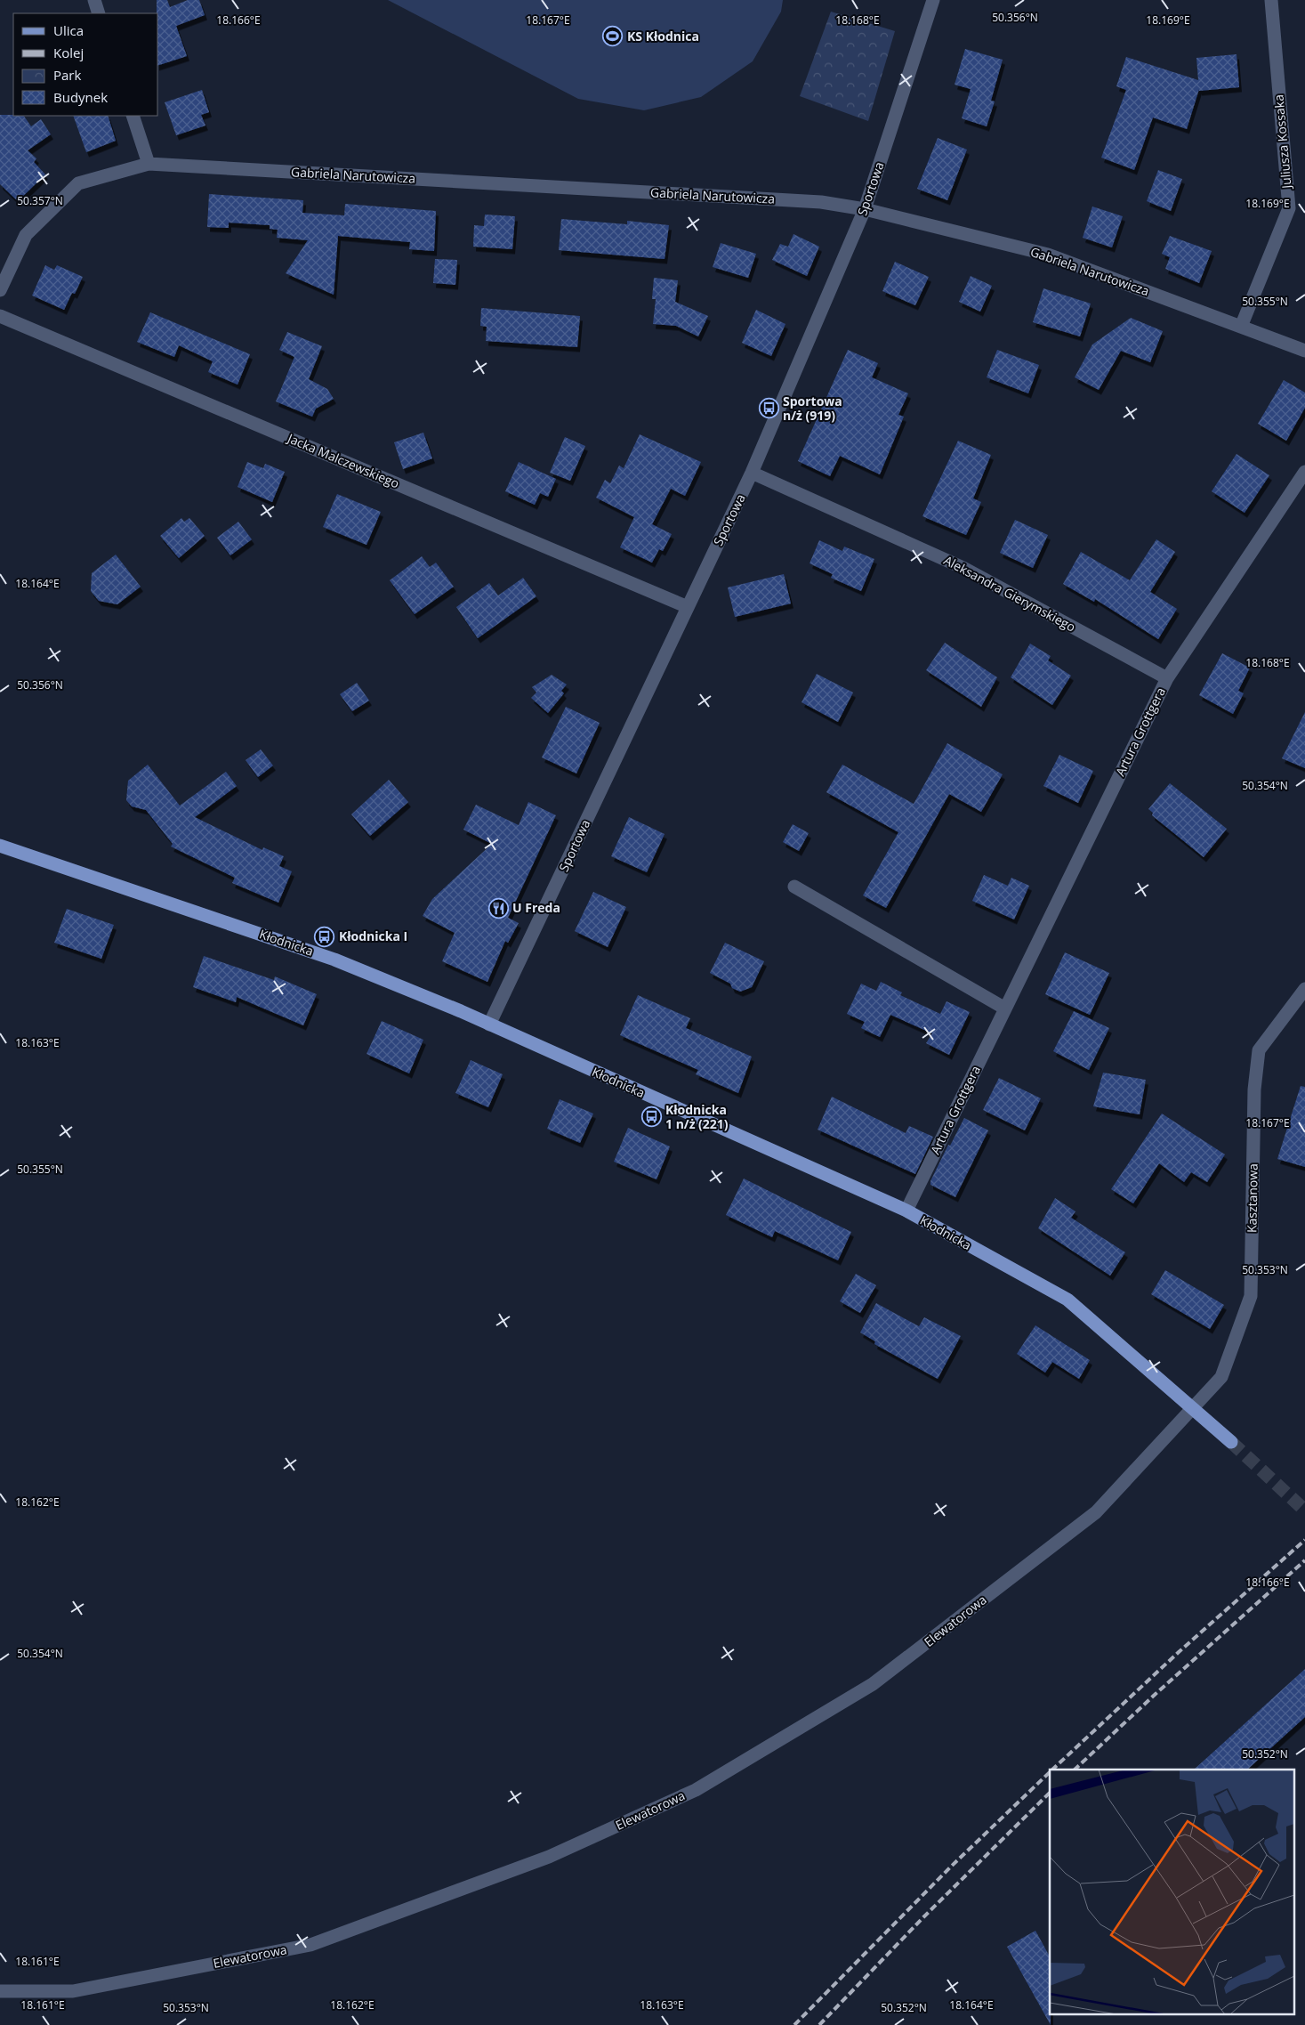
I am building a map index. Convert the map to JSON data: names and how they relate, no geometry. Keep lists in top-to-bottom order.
{
  "streets": {
    "main road": ["Kłodnicka"],
    "street": [
      "Juliusza Kossaka",
      "Gabriela Narutowicza",
      "Sportowa",
      "Jacka Malczewskiego",
      "Aleksandra Gierymskiego",
      "Artura Grottgera",
      "Kasztanowa",
      "Elewatorowa"
    ]
  },
  "crossings": [
    ["Juliusza Kossaka", "Gabriela Narutowicza"],
    ["Gabriela Narutowicza", "Sportowa"],
    ["Sportowa", "Jacka Malczewskiego"],
    ["Sportowa", "Aleksandra Gierymskiego"],
    ["Sportowa", "Kłodnicka"],
    ["Aleksandra Gierymskiego", "Artura Grottgera"],
    ["Artura Grottgera", "Kłodnicka"],
    ["Kłodnicka", "Kasztanowa"],
    ["Kłodnicka", "Elewatorowa"],
    ["Kasztanowa", "Elewatorowa"]
  ],
  "places": {
    "sports": ["KS Kłodnica"],
    "bus stop": ["Sportowa n/ż (919)", "Kłodnicka I", "Kłodnicka 1 n/ż (221)"],
    "restaurant": ["U Freda"]
  },
  "legend": [
    "Ulica",
    "Kolej",
    "Park",
    "Budynek"
  ],
  "coordinates": [
    "50.356°N",
    "18.166°E",
    "18.167°E",
    "18.168°E",
    "18.169°E",
    "50.357°N",
    "50.355°N",
    "18.164°E",
    "50.354°N",
    "18.163°E",
    "50.353°N",
    "18.162°E",
    "50.352°N",
    "18.161°E"
  ]
}
